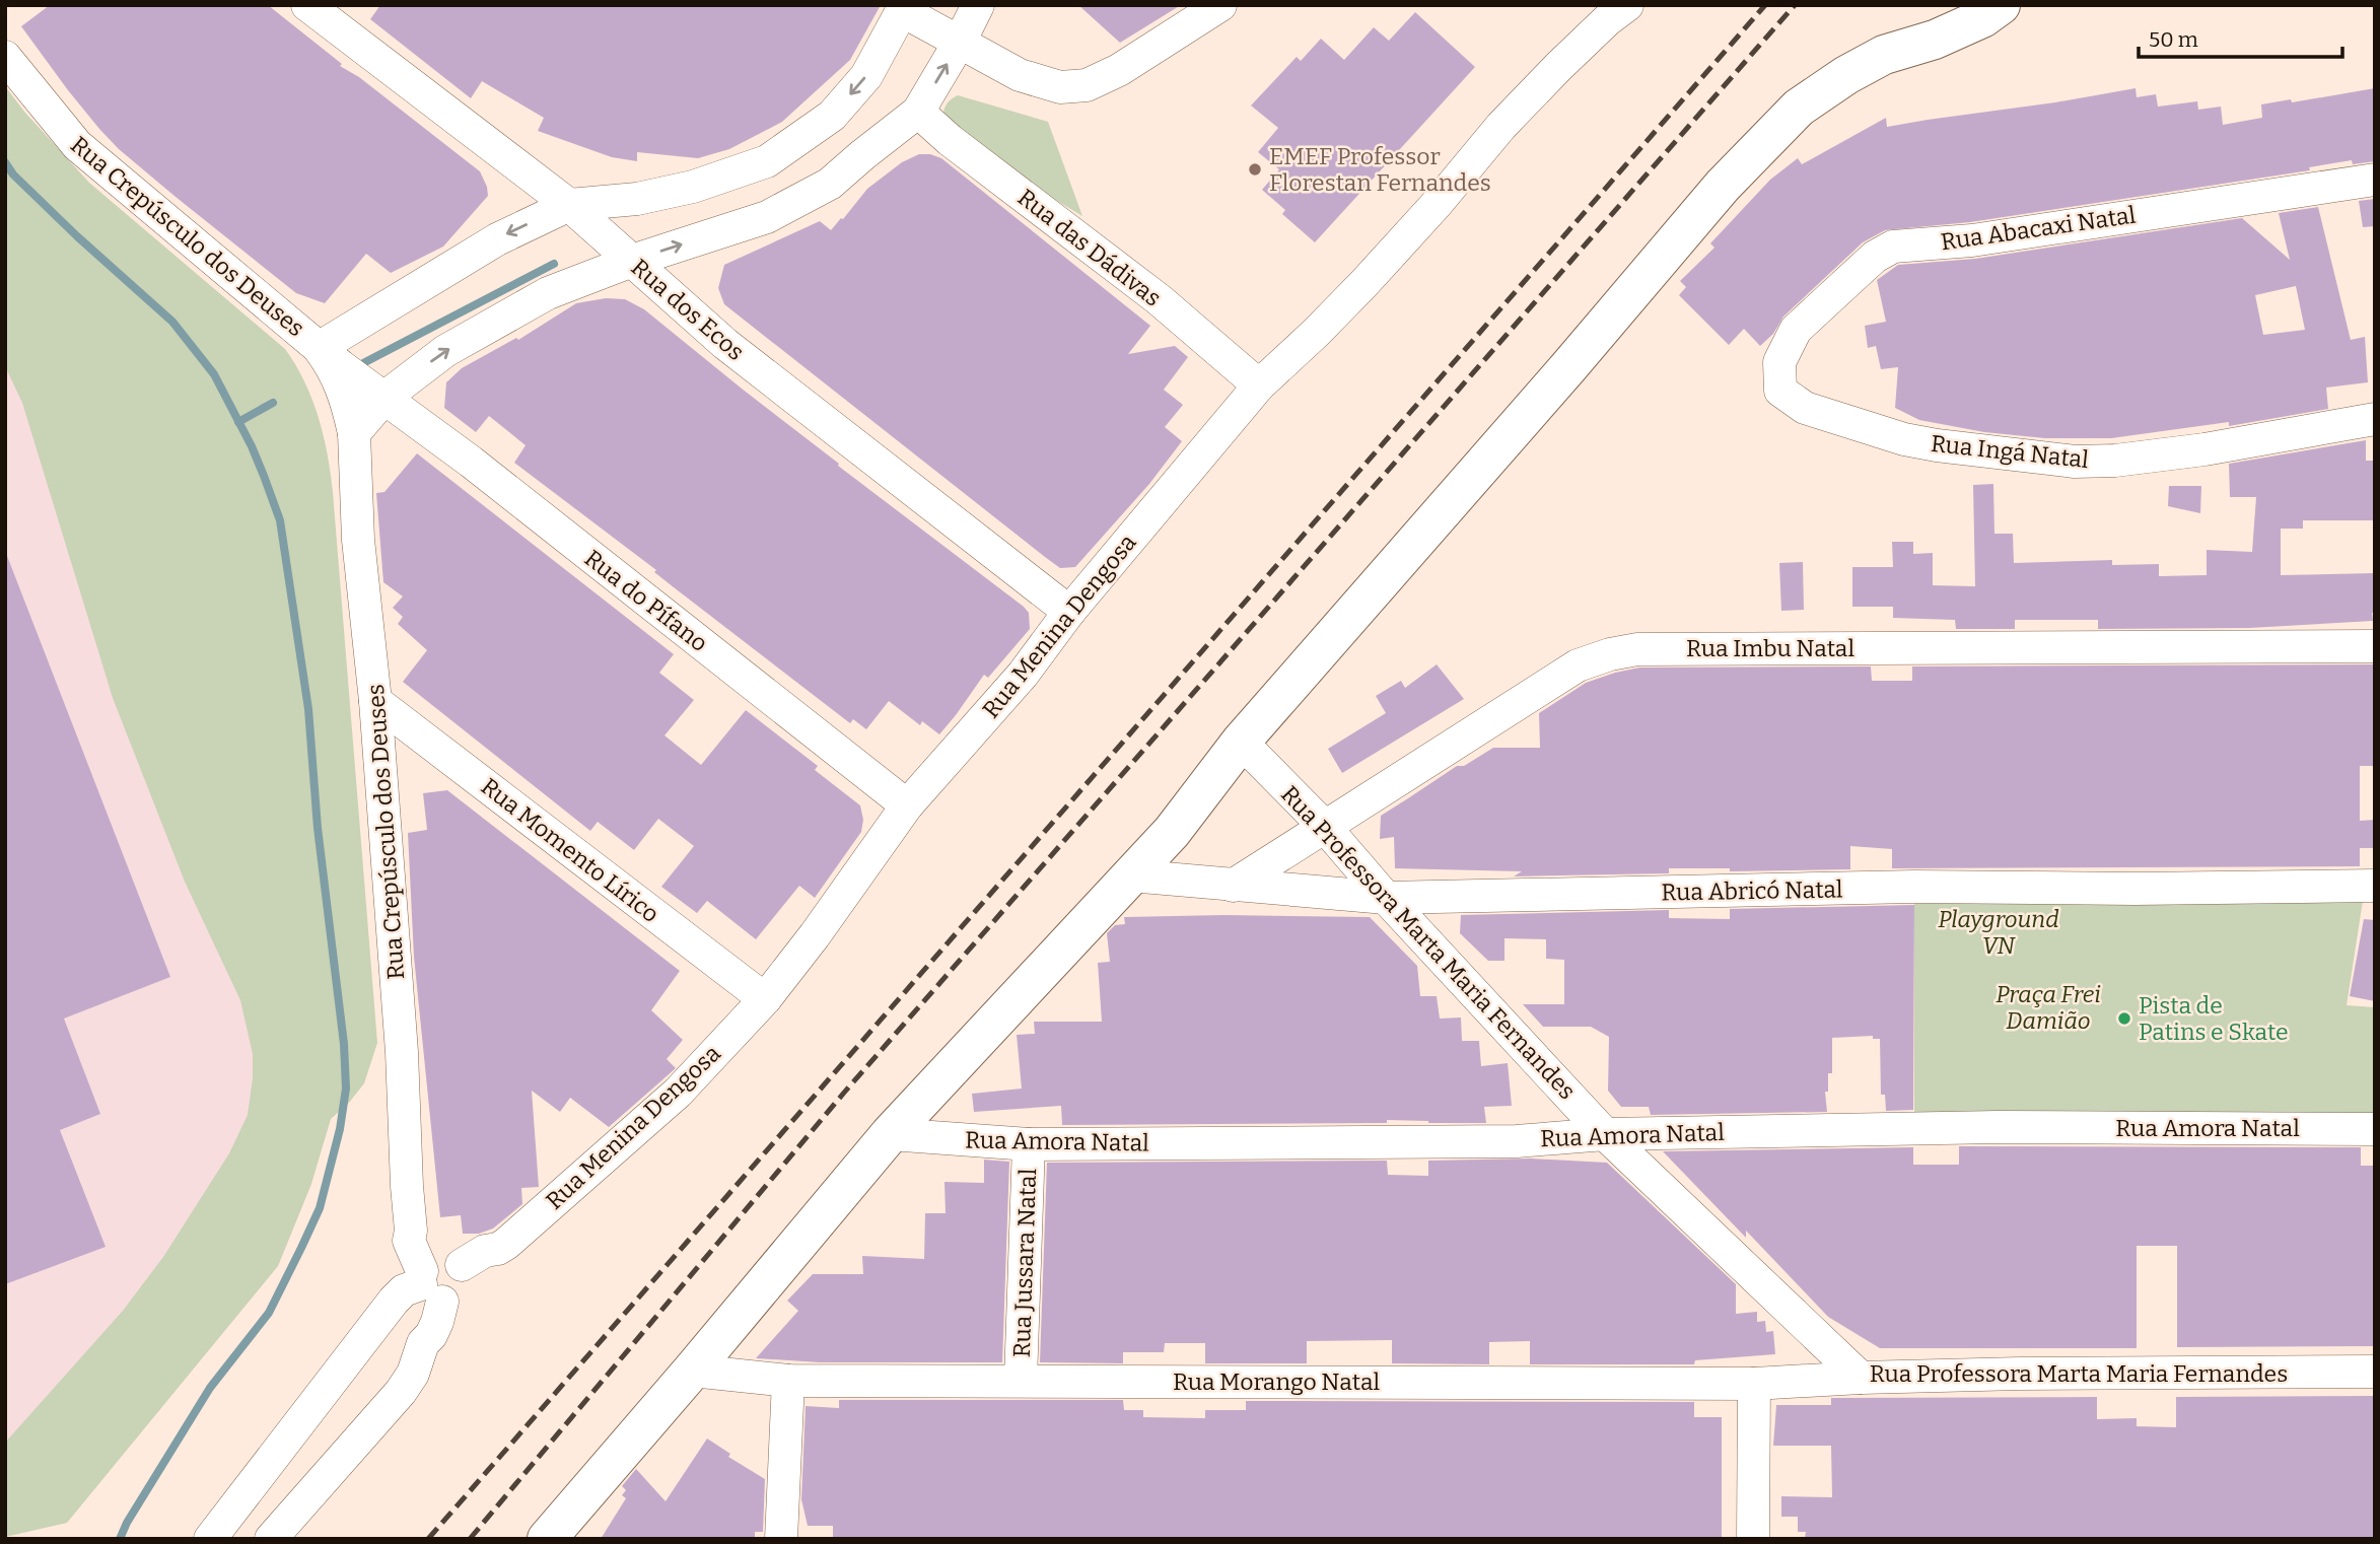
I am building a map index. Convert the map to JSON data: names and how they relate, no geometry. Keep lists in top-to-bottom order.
{
  "streets": {
    "street": [
      "Rua Abacaxi Natal",
      "Rua Crepúsculo dos Deuses",
      "Rua das Dádivas",
      "Rua dos Ecos",
      "Rua Ingá Natal",
      "Rua do Pífano",
      "Rua Menina Dengosa",
      "Rua Imbu Natal",
      "Rua Momento Lírico",
      "Rua Abricó Natal",
      "Rua Professora Marta Maria Fernandes",
      "Rua Amora Natal",
      "Rua Jussara Natal",
      "Rua Morango Natal"
    ]
  },
  "crossings": [
    ["Rua Abacaxi Natal", "Rua Ingá Natal"],
    ["Rua Crepúsculo dos Deuses", "Rua do Pífano"],
    ["Rua Crepúsculo dos Deuses", "Rua Menina Dengosa"],
    ["Rua Crepúsculo dos Deuses", "Rua Momento Lírico"],
    ["Rua das Dádivas", "Rua Menina Dengosa"],
    ["Rua dos Ecos", "Rua Menina Dengosa"],
    ["Rua do Pífano", "Rua Menina Dengosa"],
    ["Rua Menina Dengosa", "Rua Momento Lírico"],
    ["Rua Imbu Natal", "Rua Abricó Natal"],
    ["Rua Imbu Natal", "Rua Professora Marta Maria Fernandes"],
    ["Rua Abricó Natal", "Rua Professora Marta Maria Fernandes"],
    ["Rua Professora Marta Maria Fernandes", "Rua Amora Natal"],
    ["Rua Professora Marta Maria Fernandes", "Rua Morango Natal"],
    ["Rua Amora Natal", "Rua Jussara Natal"],
    ["Rua Jussara Natal", "Rua Morango Natal"]
  ],
  "parks": ["Playground VN", "Praça Frei Damião"],
  "places": ["EMEF Professor Florestan Fernandes", "Pista de Patins e Skate"],
  "scale_bar": "50 m"
}
